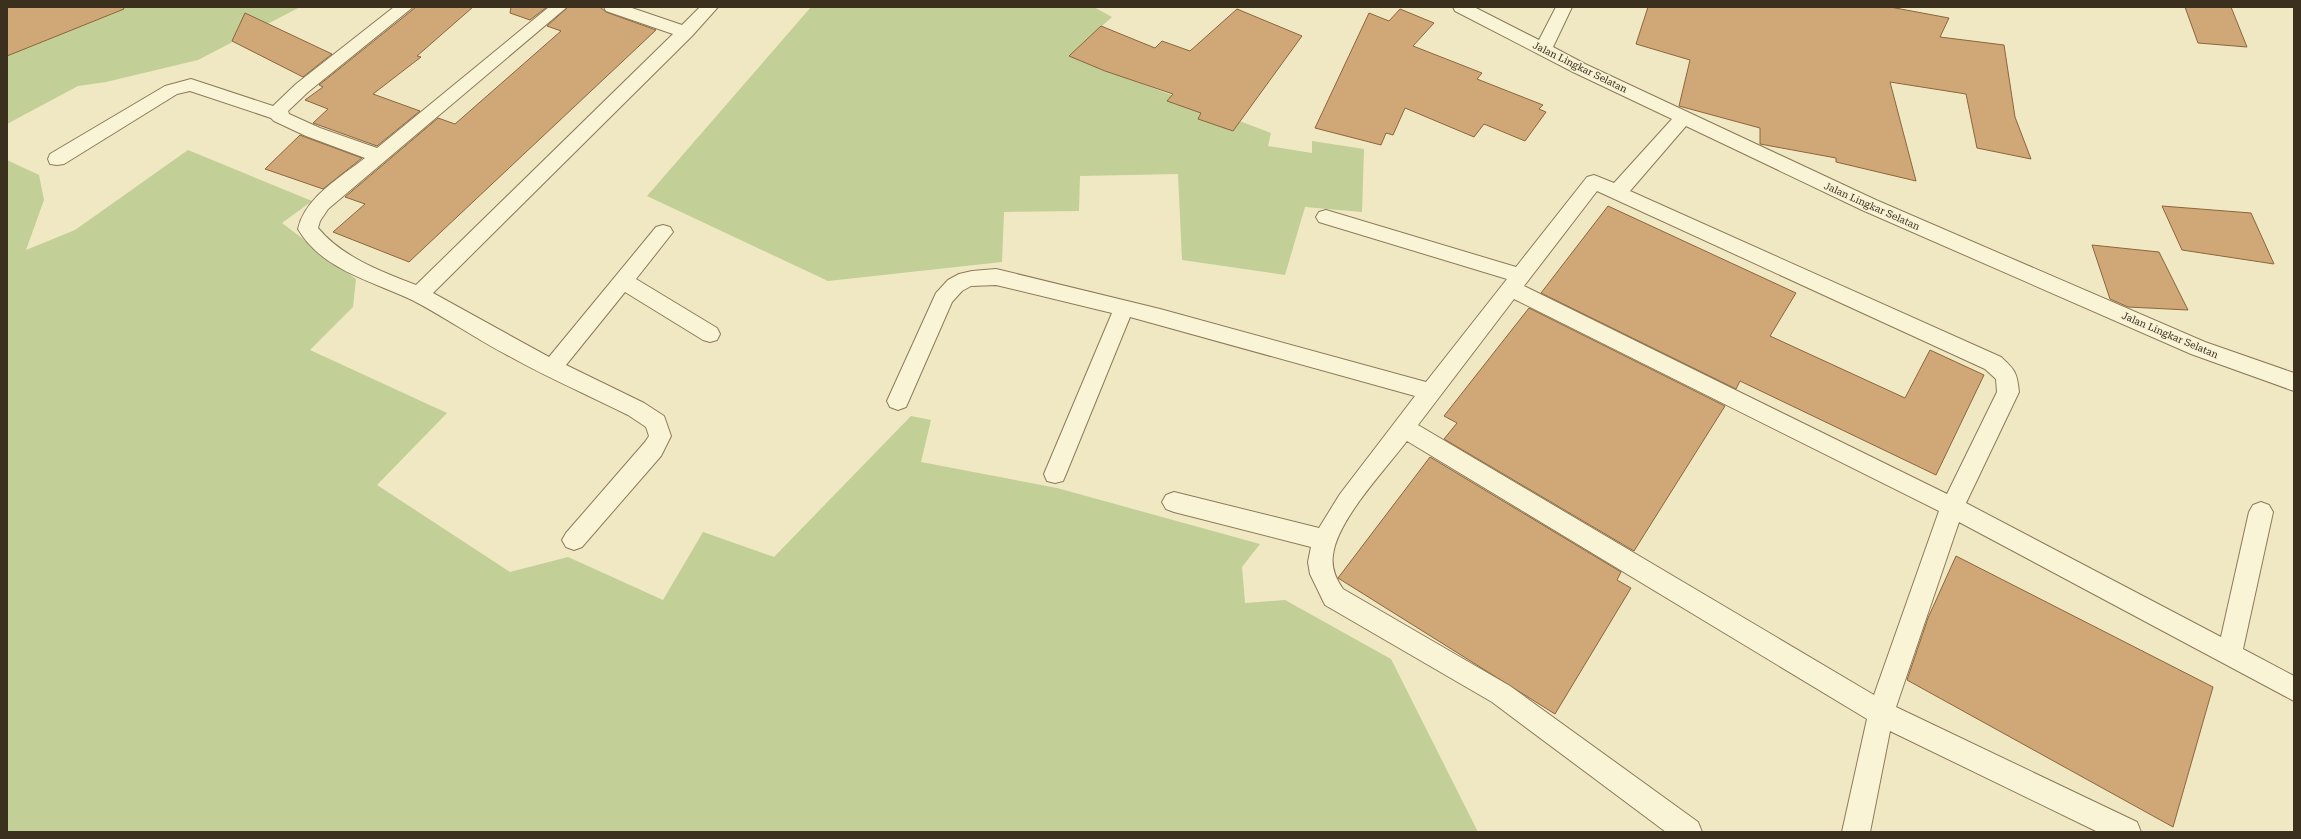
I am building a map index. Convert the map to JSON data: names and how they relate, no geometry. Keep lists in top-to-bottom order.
{
  "streets": {
    "street": ["Jalan Lingkar Selatan"]
  }
}
